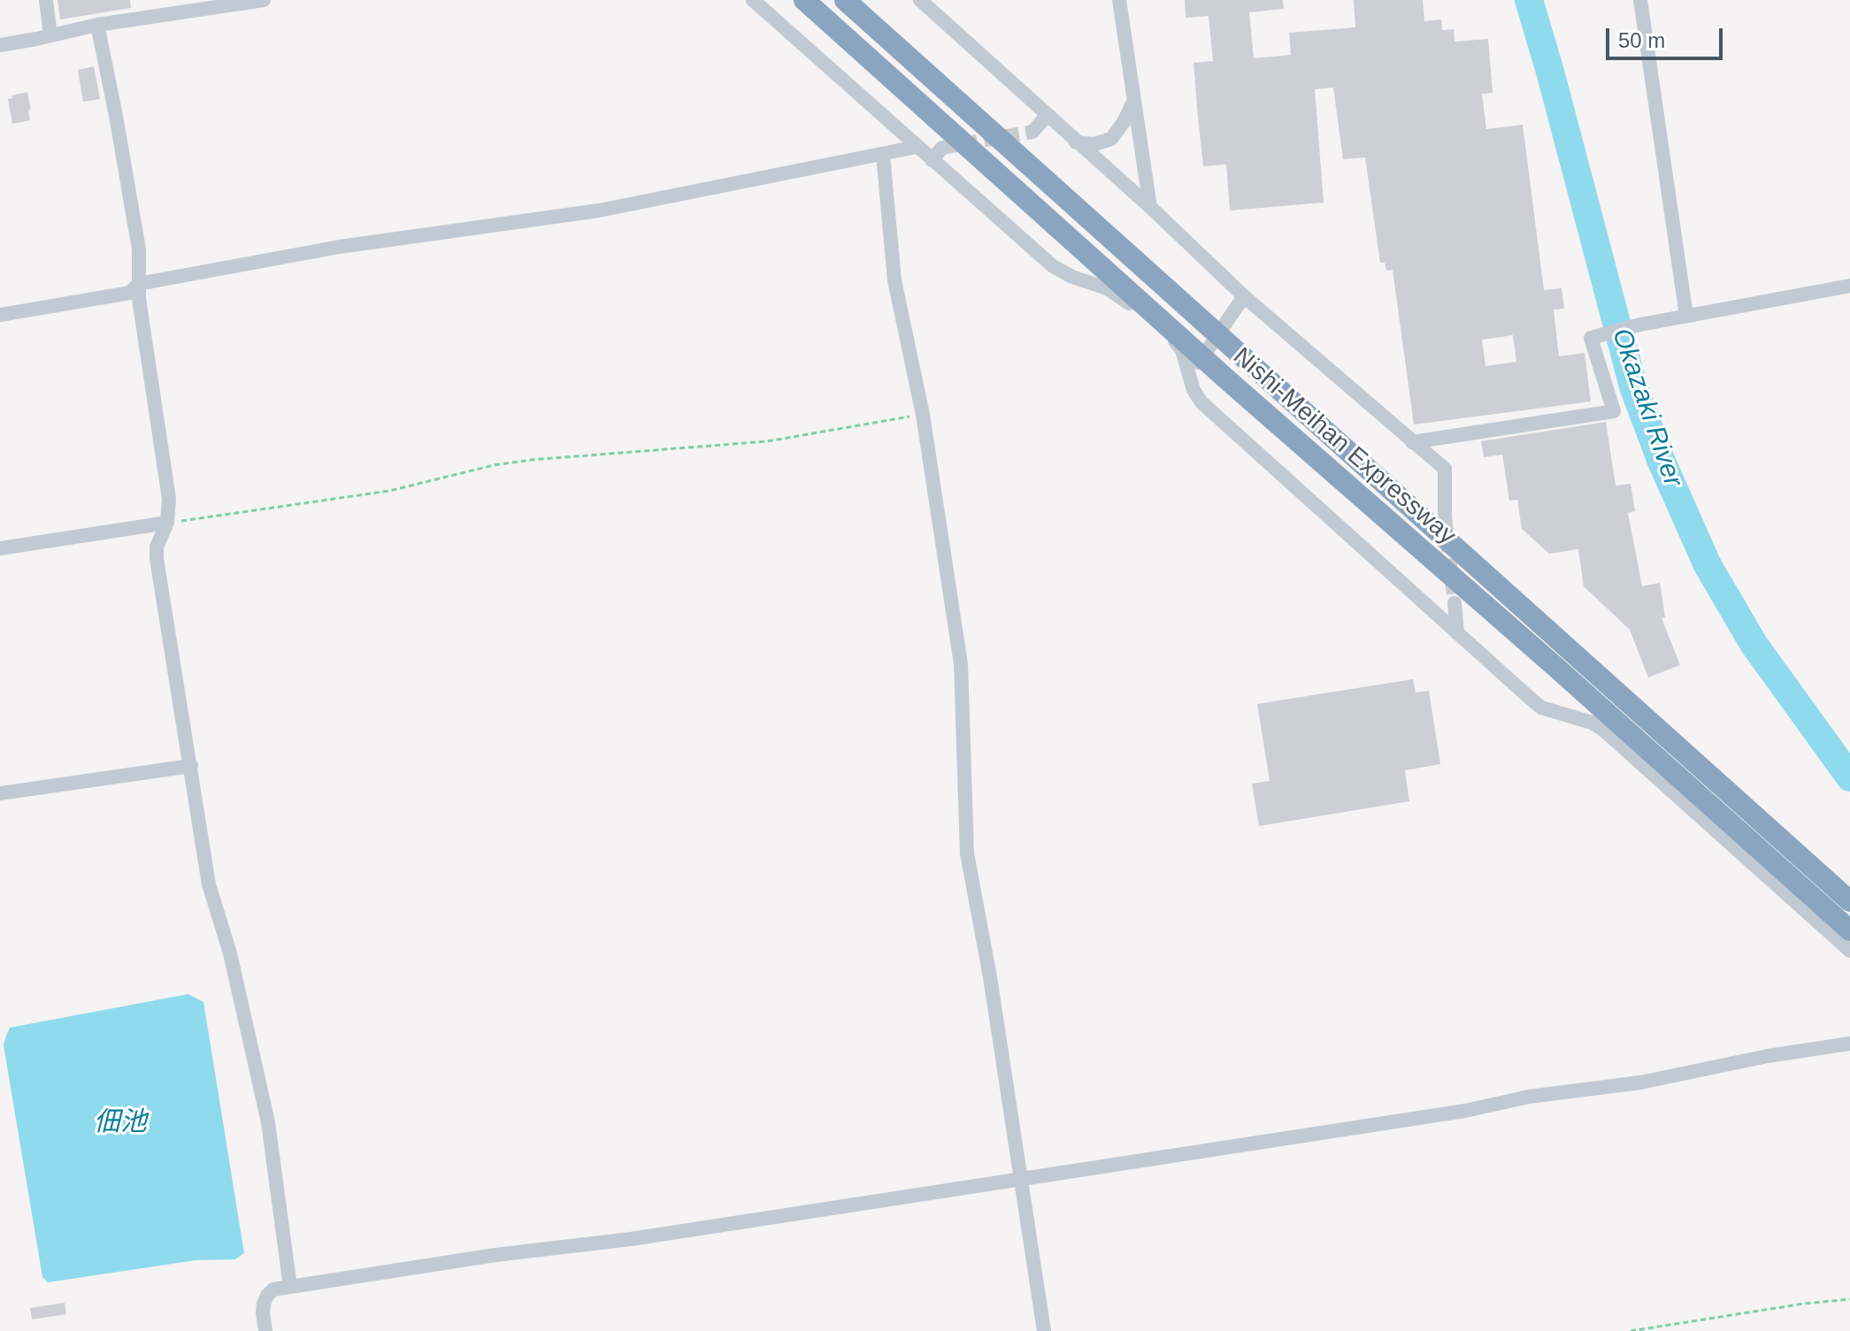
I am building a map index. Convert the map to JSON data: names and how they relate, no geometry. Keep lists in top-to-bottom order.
{
  "streets": {
    "highway": ["Nishi-Meihan Expressway"]
  },
  "water": ["Okazaki River", "佃池"],
  "scale_bar": "50 m"
}
